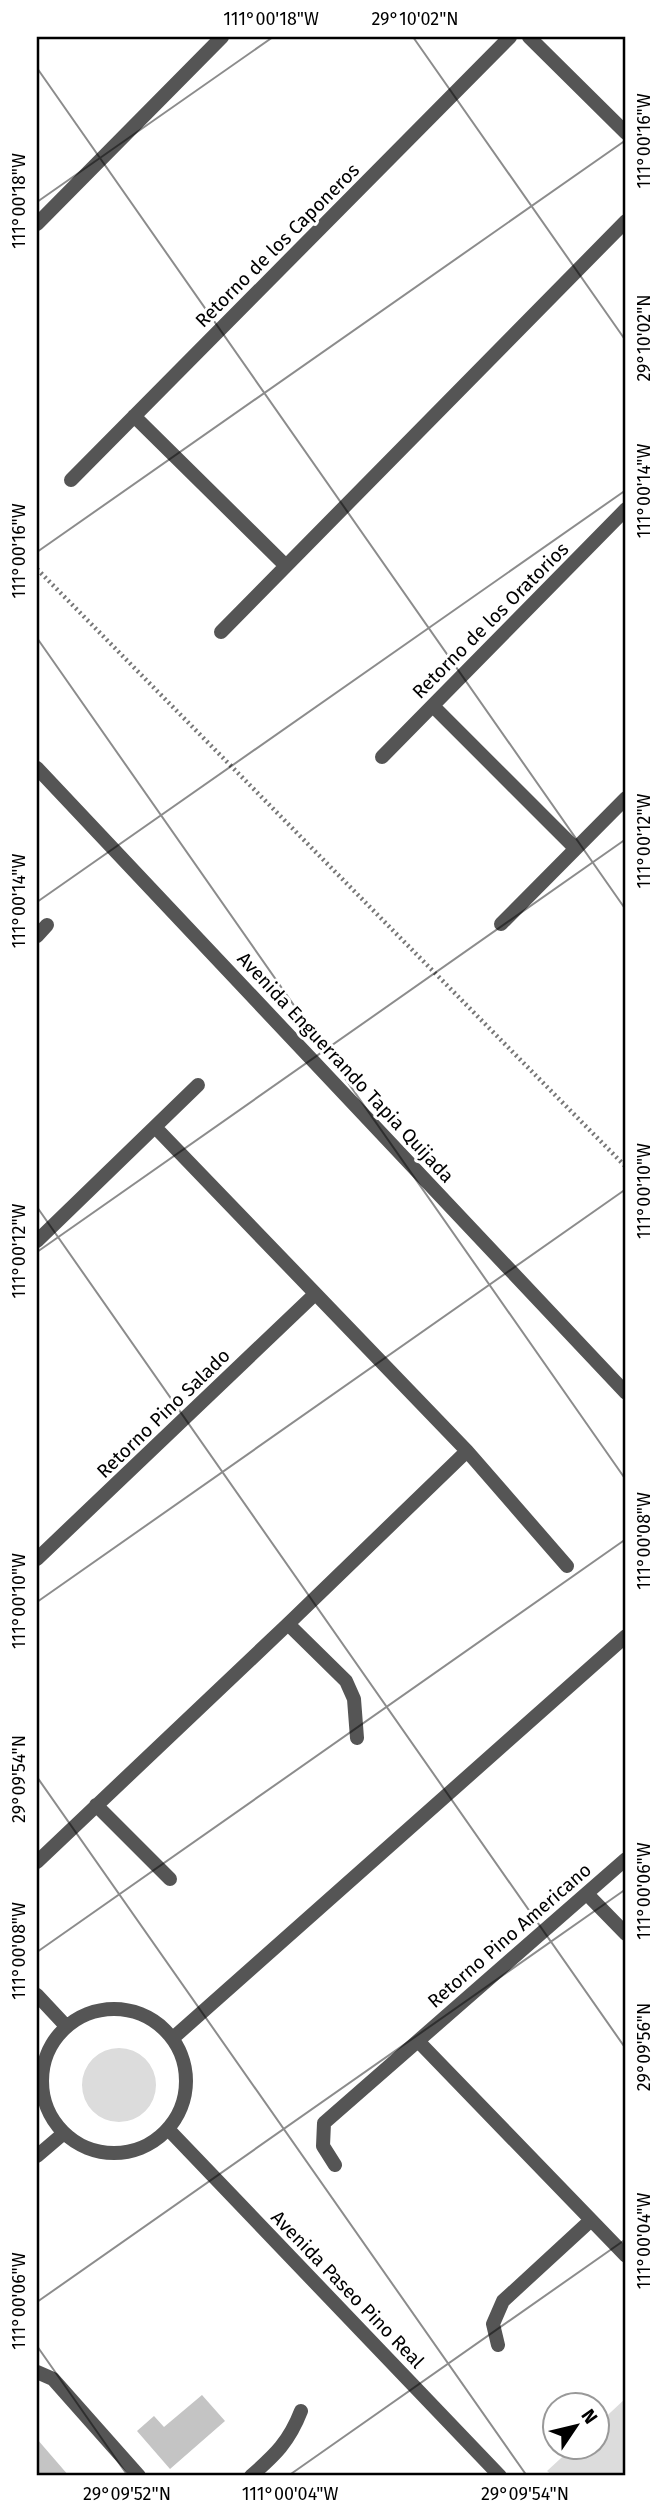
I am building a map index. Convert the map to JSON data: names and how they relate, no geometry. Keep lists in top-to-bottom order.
{
  "streets": {
    "street": [
      "Retorno de los Caponeros",
      "Retorno de los Oratorios",
      "Avenida Enguerrando Tapia Quijada",
      "Retorno Pino Salado",
      "Retorno Pino Americano",
      "Avenida Paseo Pino Real"
    ]
  },
  "north": "top right",
  "coordinates": [
    "111°00'18\"W",
    "29°10'02\"N",
    "111°00'16\"W",
    "111°00'14\"W",
    "111°00'12\"W",
    "111°00'10\"W",
    "111°00'08\"W",
    "29°09'54\"N",
    "111°00'06\"W",
    "29°09'56\"N",
    "111°00'04\"W",
    "29°09'52\"N"
  ]
}
